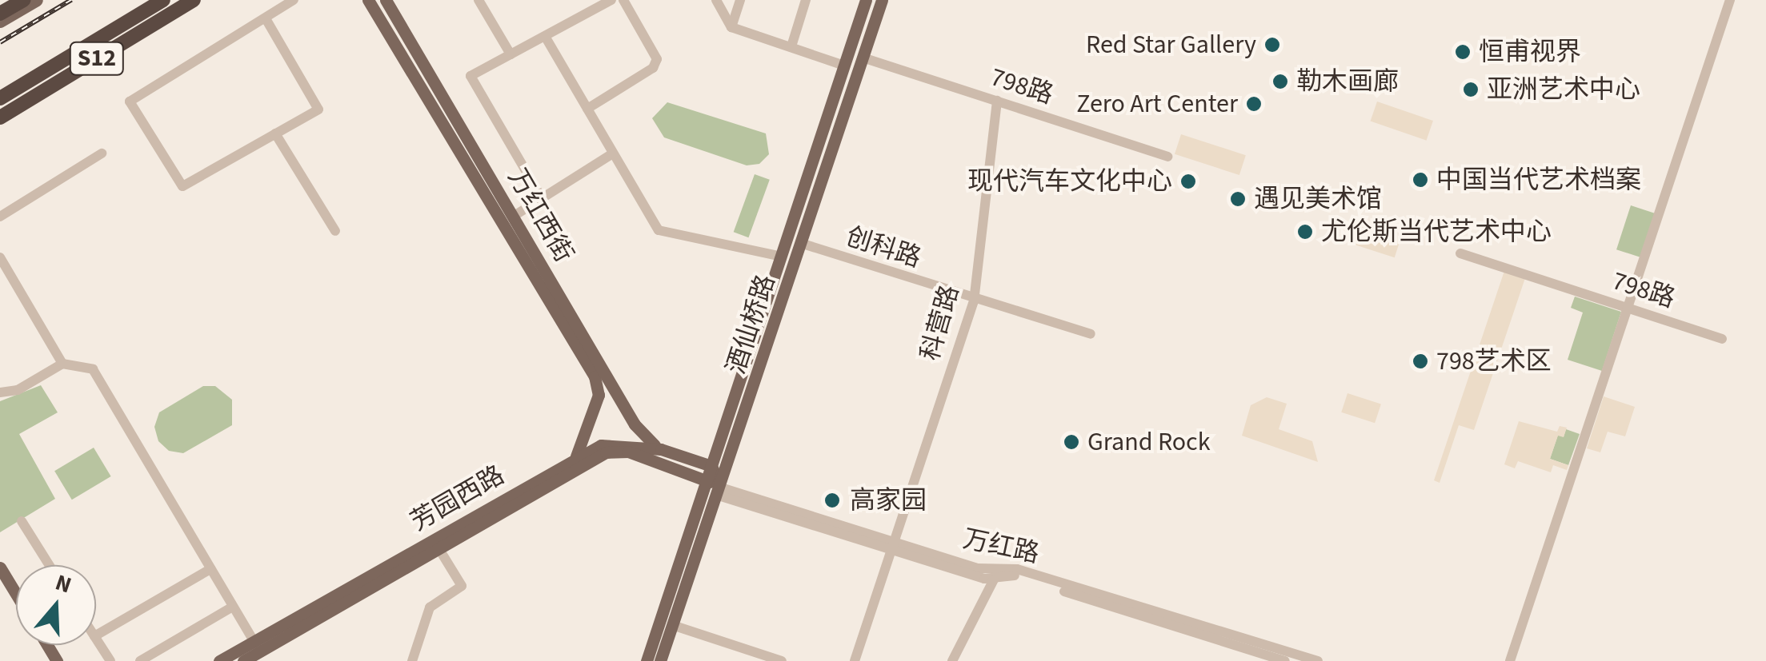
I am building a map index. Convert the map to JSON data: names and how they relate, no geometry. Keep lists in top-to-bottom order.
{
  "streets": {
    "highway": ["S12"],
    "main road": ["万红西街", "酒仙桥路", "芳园西路"],
    "street": [
      "798路",
      "创科路",
      "科营路",
      "万红路"
    ]
  },
  "crossings": [
    ["798路", "科营路"],
    ["798路", "酒仙桥路"],
    ["万红西街", "芳园西路"],
    ["创科路", "科营路"],
    ["创科路", "酒仙桥路"],
    ["科营路", "万红路"],
    ["酒仙桥路", "芳园西路"],
    ["酒仙桥路", "万红路"]
  ],
  "places": [
    "Red Star Gallery",
    "恒甫视界",
    "勒木画廊",
    "亚洲艺术中心",
    "Zero Art Center",
    "中国当代艺术档案",
    "现代汽车文化中心",
    "遇见美术馆",
    "尤伦斯当代艺术中心",
    "798艺术区",
    "Grand Rock",
    "高家园"
  ],
  "north": "top"
}
